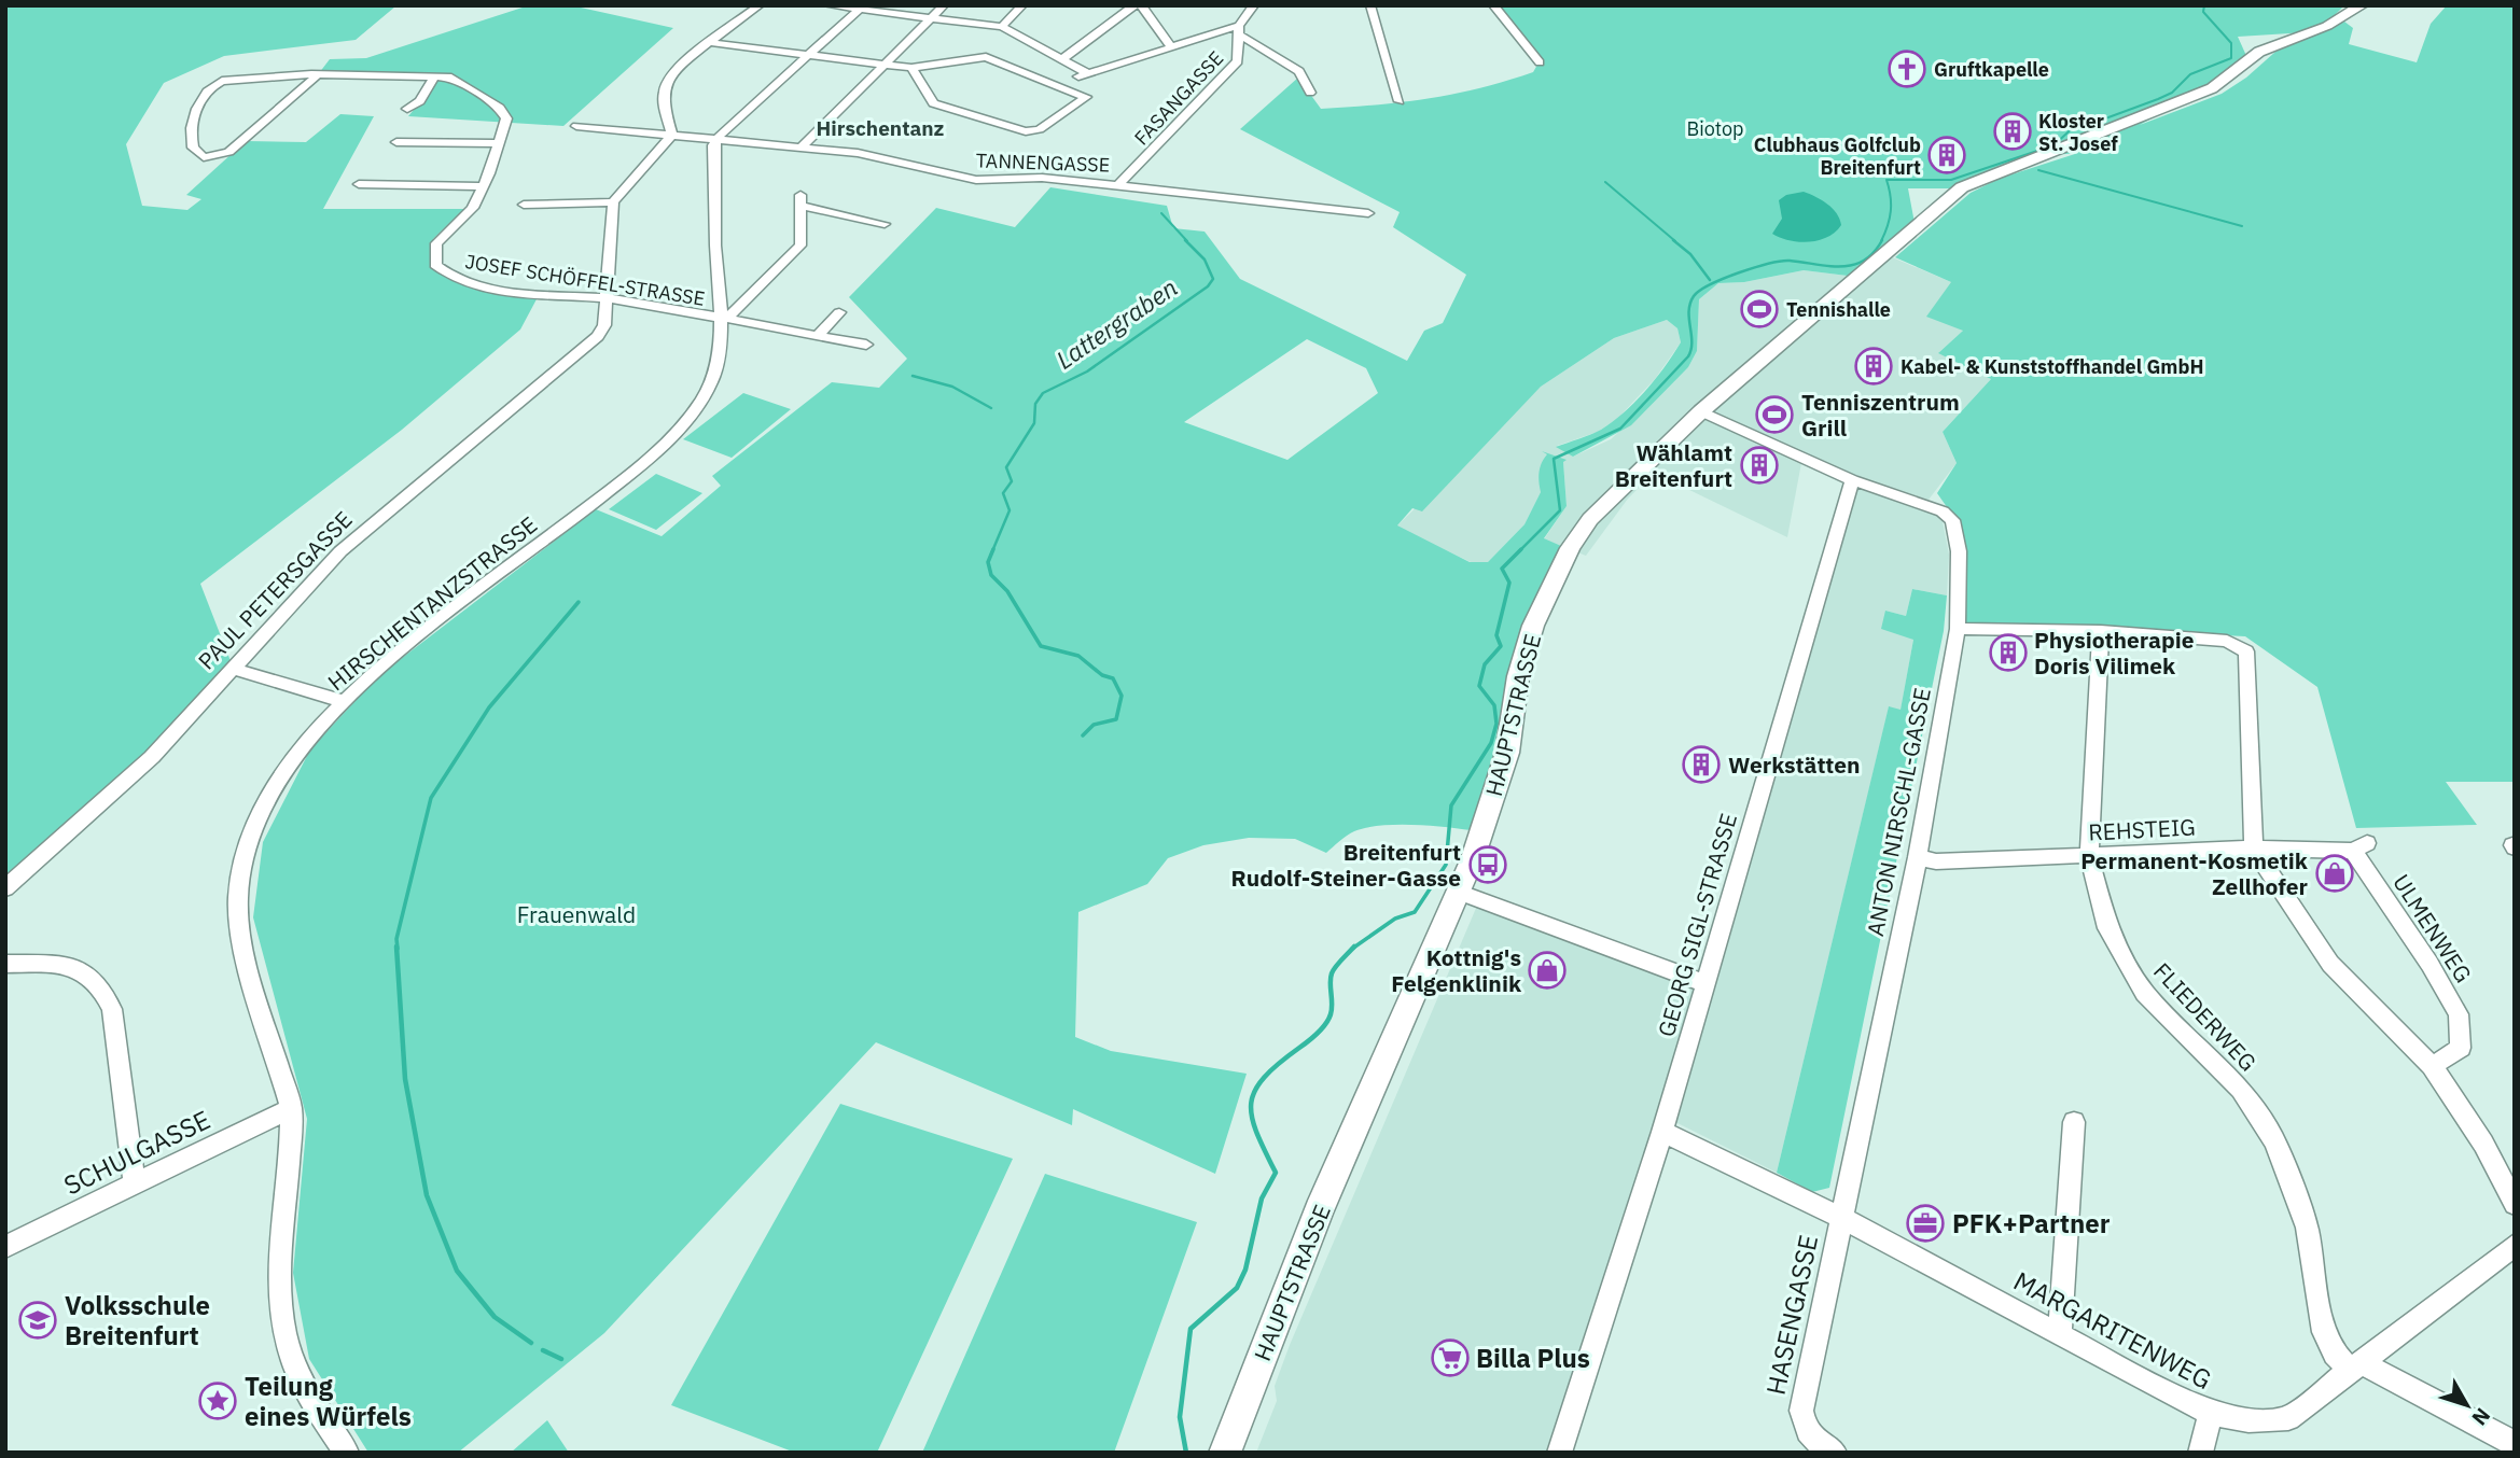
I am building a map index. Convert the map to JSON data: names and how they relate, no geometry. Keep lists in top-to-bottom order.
{
  "streets": {
    "main road": ["HAUPTSTRASSE"],
    "street": [
      "FASANGASSE",
      "TANNENGASSE",
      "JOSEF SCHÖFFEL-STRASSE",
      "PAUL PETERSGASSE",
      "HIRSCHENTANZSTRASSE",
      "ANTON NIRSCHL-GASSE",
      "REHSTEIG",
      "GEORG SIGL-STRASSE",
      "ULMENWEG",
      "FLIEDERWEG",
      "SCHULGASSE",
      "HASENGASSE",
      "MARGARITENWEG"
    ]
  },
  "crossings": [
    ["FASANGASSE", "TANNENGASSE"],
    ["TANNENGASSE", "HIRSCHENTANZSTRASSE"],
    ["JOSEF SCHÖFFEL-STRASSE", "PAUL PETERSGASSE"],
    ["JOSEF SCHÖFFEL-STRASSE", "HIRSCHENTANZSTRASSE"],
    ["HIRSCHENTANZSTRASSE", "SCHULGASSE"],
    ["ANTON NIRSCHL-GASSE", "REHSTEIG"],
    ["ANTON NIRSCHL-GASSE", "GEORG SIGL-STRASSE"],
    ["ANTON NIRSCHL-GASSE", "HASENGASSE"],
    ["ANTON NIRSCHL-GASSE", "MARGARITENWEG"],
    ["REHSTEIG", "ULMENWEG"],
    ["REHSTEIG", "FLIEDERWEG"],
    ["GEORG SIGL-STRASSE", "MARGARITENWEG"],
    ["FLIEDERWEG", "MARGARITENWEG"],
    ["HASENGASSE", "MARGARITENWEG"]
  ],
  "districts": ["Hirschentanz"],
  "water": ["Lattergraben"],
  "parks": ["Biotop", "Frauenwald"],
  "places": {
    "church": ["Gruftkapelle"],
    "building": [
      "Kloster St. Josef",
      "Clubhaus Golfclub Breitenfurt",
      "Kabel- & Kunststoffhandel GmbH",
      "Wählamt Breitenfurt",
      "Physiotherapie Doris Vilimek",
      "Werkstätten"
    ],
    "sports": ["Tennishalle", "Tenniszentrum Grill"],
    "bus stop": ["Breitenfurt Rudolf-Steiner-Gasse"],
    "shop": ["Permanent-Kosmetik Zellhofer", "Kottnig's Felgenklinik"],
    "office": ["PFK+Partner"],
    "school or university": ["Volksschule Breitenfurt"],
    "supermarket": ["Billa Plus"],
    "place": ["Teilung eines Würfels"]
  },
  "north": "bottom right"
}
